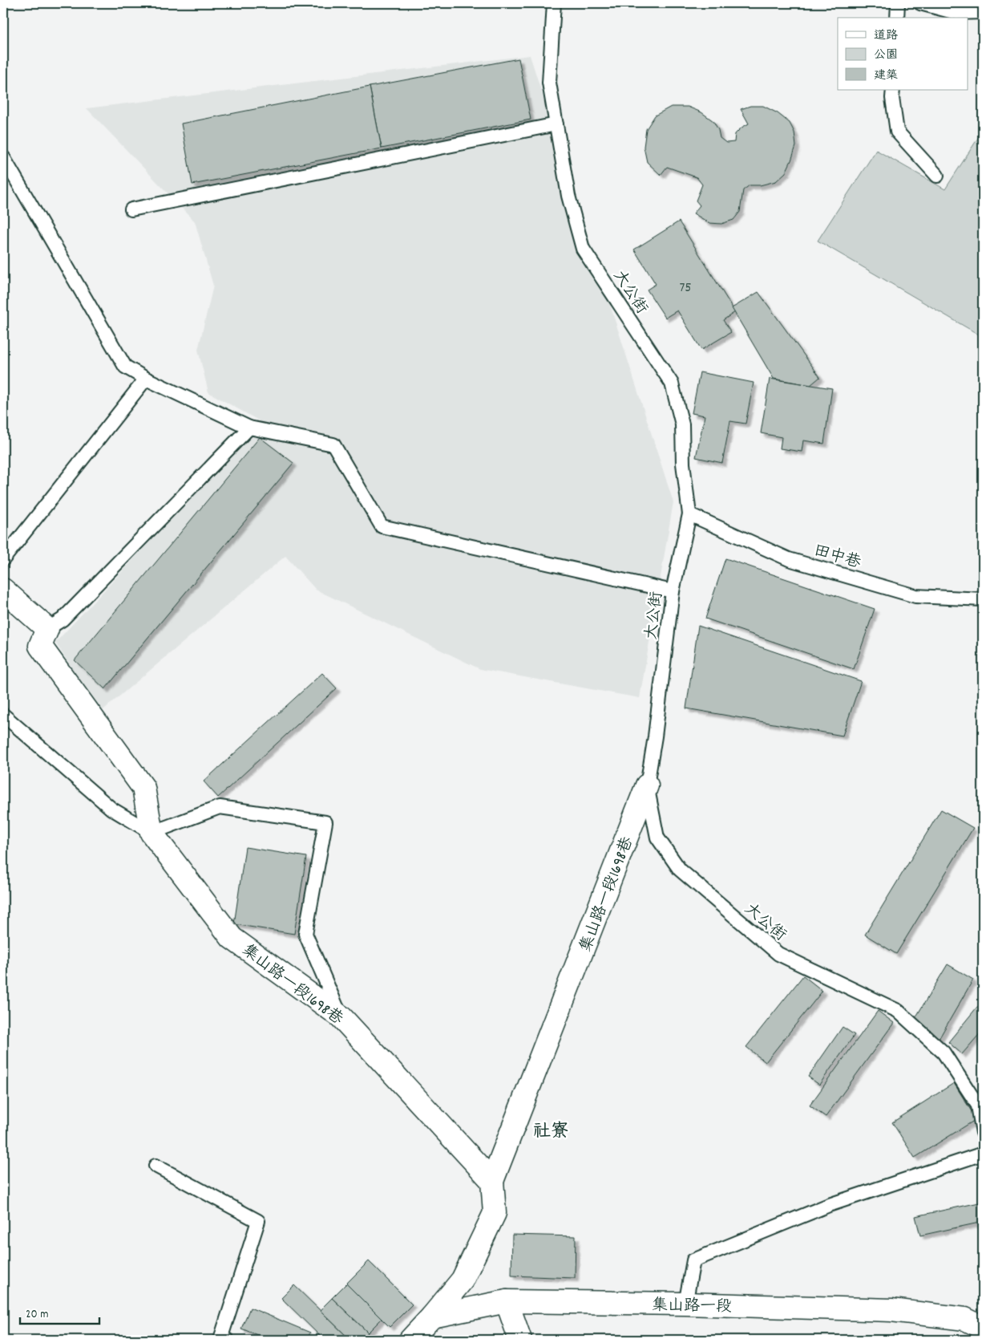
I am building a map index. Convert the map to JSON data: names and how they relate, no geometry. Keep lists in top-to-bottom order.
{
  "streets": {
    "street": ["集山路一段1698巷", "集山路一段"],
    "lane": ["大公街", "田中巷"]
  },
  "crossings": [
    ["大公街", "田中巷"],
    ["大公街", "集山路一段1698巷"],
    ["集山路一段1698巷", "集山路一段"]
  ],
  "districts": ["社寮"],
  "house_numbers": ["75"],
  "legend": ["道路", "公園", "建築"],
  "scale_bar": "20 m"
}
